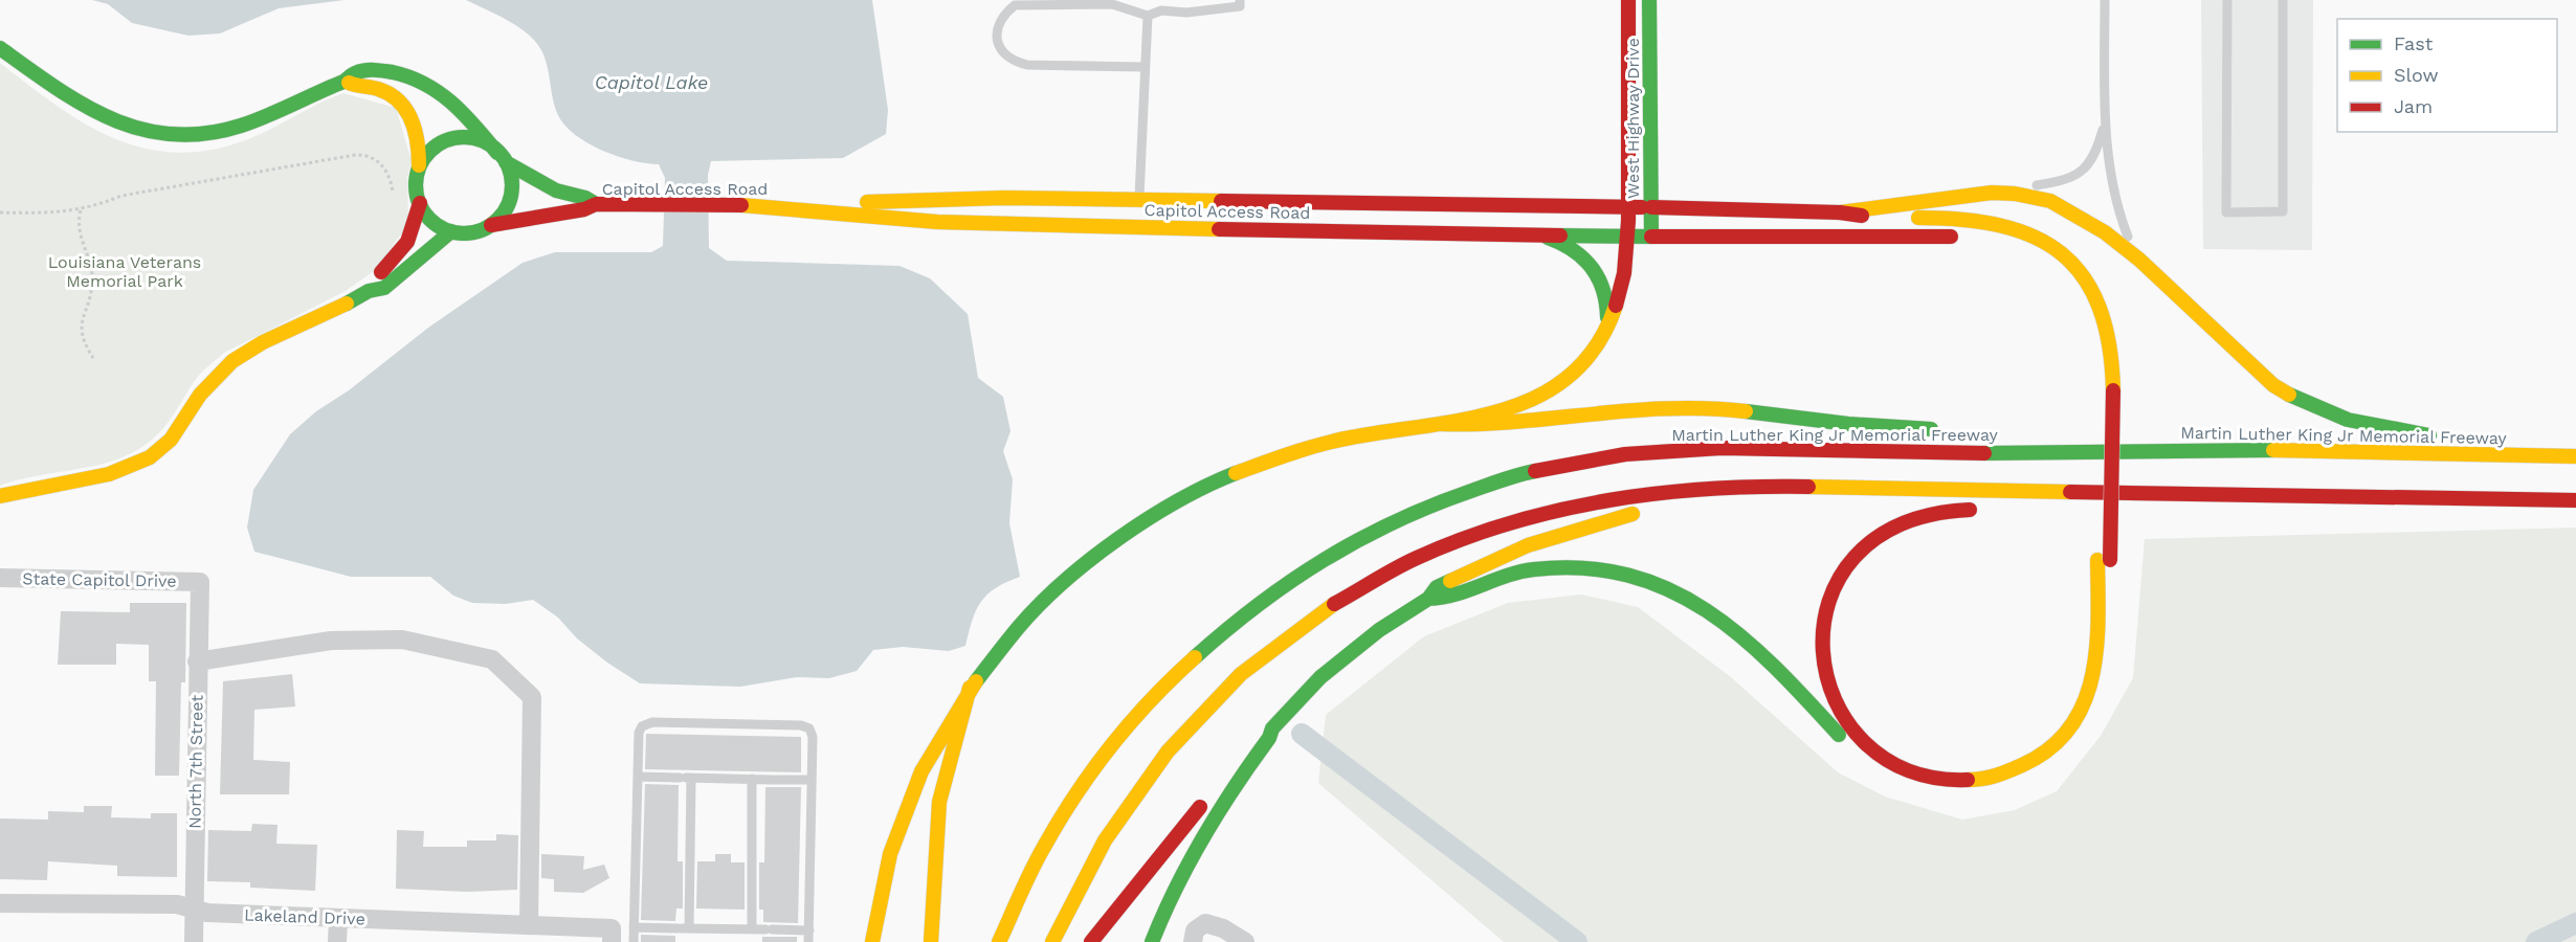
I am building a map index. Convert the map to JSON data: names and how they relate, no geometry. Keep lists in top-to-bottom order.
{
  "streets": {
    "main road": ["West Highway Drive", "Capitol Access Road", "Martin Luther King Jr Memorial Freeway"],
    "street": ["State Capitol Drive", "North 7th Street", "Lakeland Drive"]
  },
  "crossings": [
    ["West Highway Drive", "Capitol Access Road"],
    ["State Capitol Drive", "North 7th Street"],
    ["North 7th Street", "Lakeland Drive"]
  ],
  "water": ["Capitol Lake"],
  "parks": ["Louisiana Veterans Memorial Park"],
  "legend": ["Fast", "Slow", "Jam"]
}
